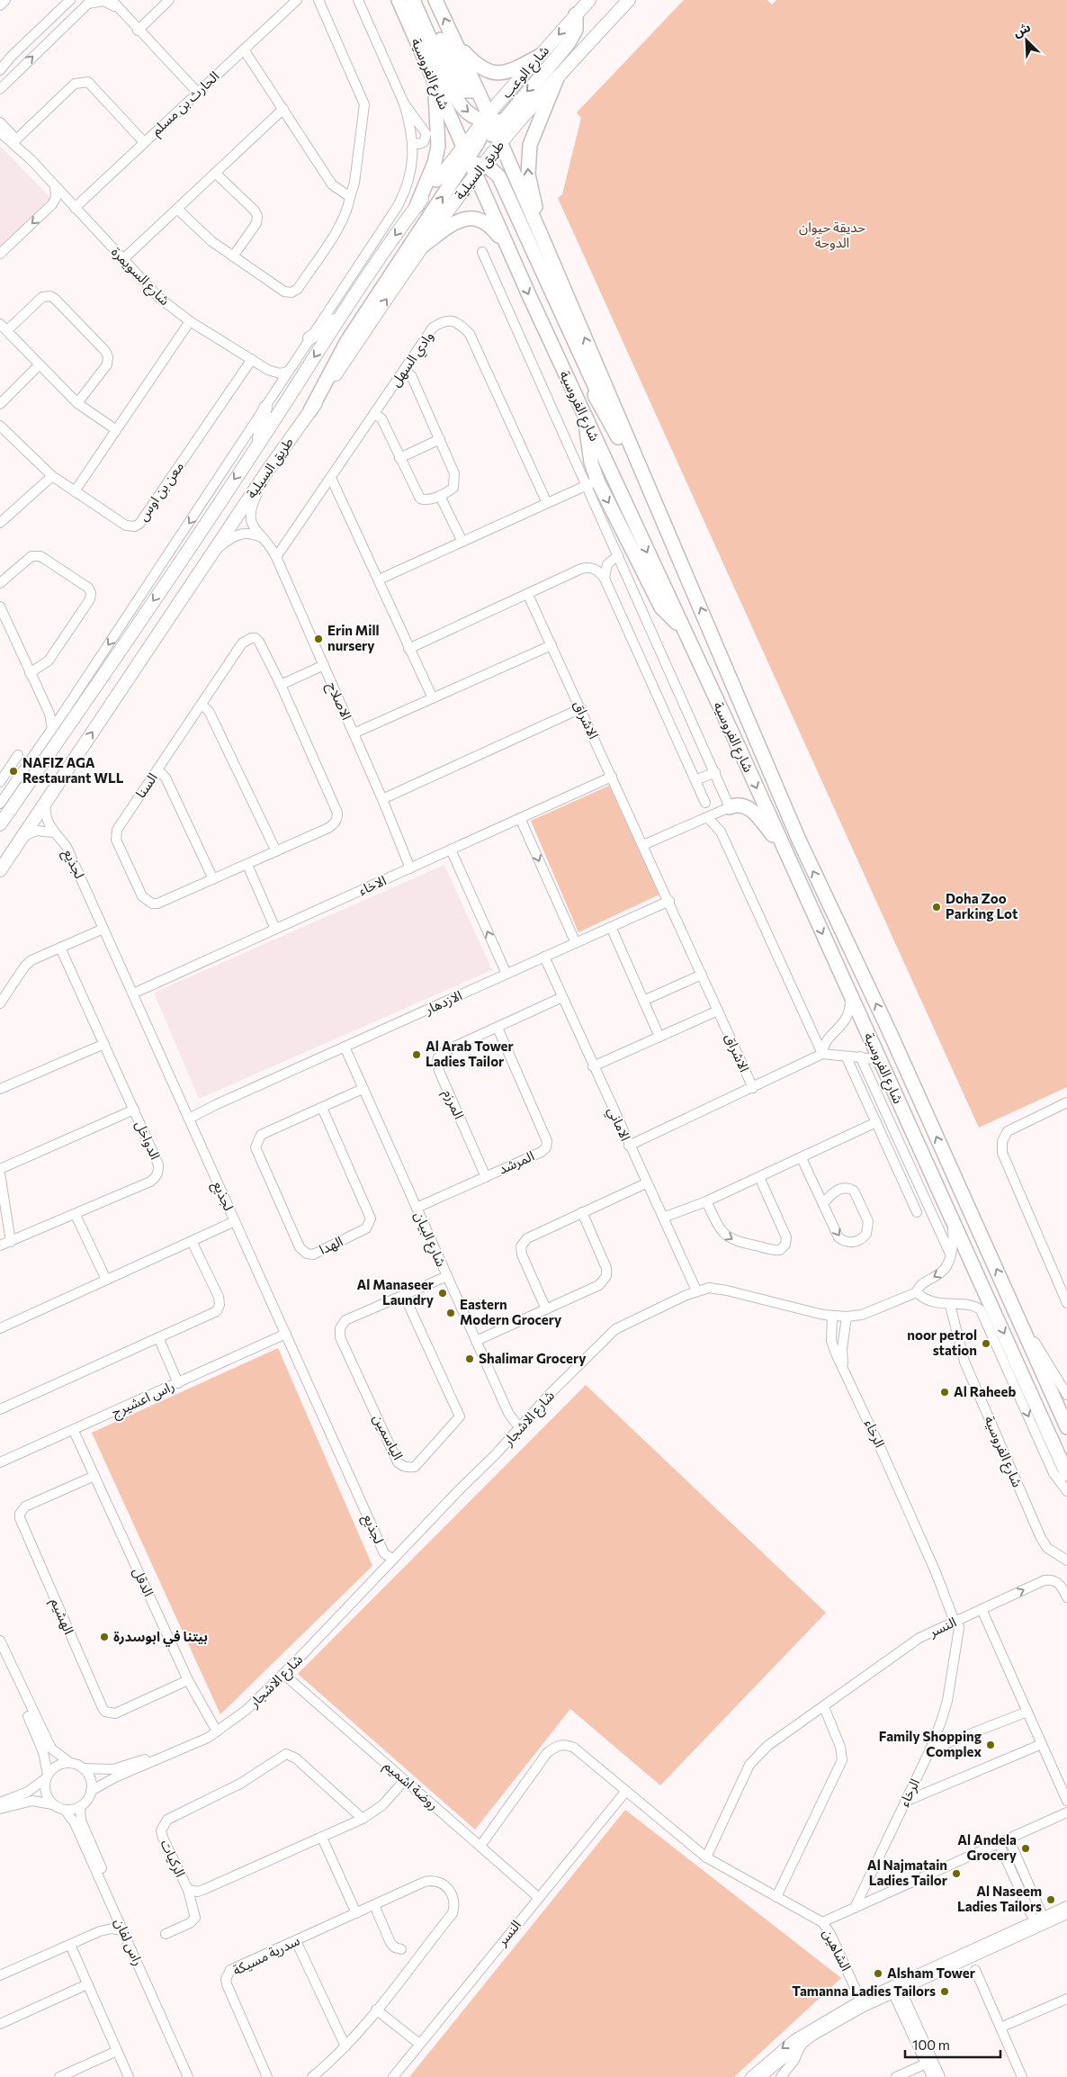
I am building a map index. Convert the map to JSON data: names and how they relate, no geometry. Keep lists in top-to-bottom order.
{
  "streets": {
    "highway": ["شارع الفروسية"],
    "main road": ["شارع الوعب", "طريق السيلية"],
    "street": [
      "الحارث بن مسلم",
      "شارع السويمرة",
      "وادي السهل",
      "معن بن اوس",
      "الاصلاح",
      "الاشراق",
      "السنا",
      "لجذيع",
      "الاخاء",
      "الازدهار",
      "المرزم",
      "الاماني",
      "الدواخل",
      "المرشد",
      "شارع البيان",
      "الهدا",
      "راس اعشيرج",
      "شارع الاشجار",
      "الرخاء",
      "الياسمين",
      "الدقل",
      "الهشيم",
      "النسر",
      "روضة اشميم",
      "الركيات",
      "راس لفان",
      "الشاهين",
      "سدرية مسيكة"
    ]
  },
  "crossings": [
    ["شارع الوعب", "شارع الفروسية"],
    ["شارع الوعب", "طريق السيلية"],
    ["شارع الفروسية", "طريق السيلية"],
    ["شارع الفروسية", "شارع الاشجار"],
    ["الحارث بن مسلم", "شارع السويمرة"],
    ["طريق السيلية", "الاصلاح"],
    ["طريق السيلية", "لجذيع"],
    ["شارع السويمرة", "معن بن اوس"],
    ["وادي السهل", "الاصلاح"],
    ["الاصلاح", "الاخاء"],
    ["الاشراق", "الاخاء"],
    ["الاشراق", "الازدهار"],
    ["لجذيع", "الاخاء"],
    ["لجذيع", "الازدهار"],
    ["لجذيع", "راس اعشيرج"],
    ["لجذيع", "شارع الاشجار"],
    ["الازدهار", "الاماني"],
    ["الازدهار", "شارع البيان"],
    ["المرزم", "الاماني"],
    ["المرزم", "المرشد"],
    ["الاماني", "شارع الاشجار"],
    ["المرشد", "شارع البيان"],
    ["شارع البيان", "الهدا"],
    ["شارع البيان", "شارع الاشجار"],
    ["شارع البيان", "الياسمين"],
    ["راس اعشيرج", "الدقل"],
    ["شارع الاشجار", "الرخاء"],
    ["شارع الاشجار", "الدقل"],
    ["شارع الاشجار", "روضة اشميم"],
    ["شارع الاشجار", "راس لفان"],
    ["الرخاء", "النسر"],
    ["الرخاء", "الشاهين"],
    ["الدقل", "الهشيم"],
    ["النسر", "روضة اشميم"],
    ["روضة اشميم", "الركيات"]
  ],
  "parks": ["حديقة حيوان الدوحة"],
  "places": [
    "Erin Mill nursery",
    "NAFIZ AGA Restaurant WLL",
    "Doha Zoo Parking Lot",
    "Al Arab Tower Ladies Tailor",
    "Al Manaseer Laundry",
    "Eastern Modern Grocery",
    "noor petrol station",
    "Shalimar Grocery",
    "Al Raheeb",
    "بيتنا في ابوسدرة",
    "Family Shopping Complex",
    "Al Andela Grocery",
    "Al Najmatain Ladies Tailor",
    "Al Naseem Ladies Tailors",
    "Alsham Tower",
    "Tamanna Ladies Tailors"
  ],
  "scale_bar": "100 m",
  "north": "top left"
}
